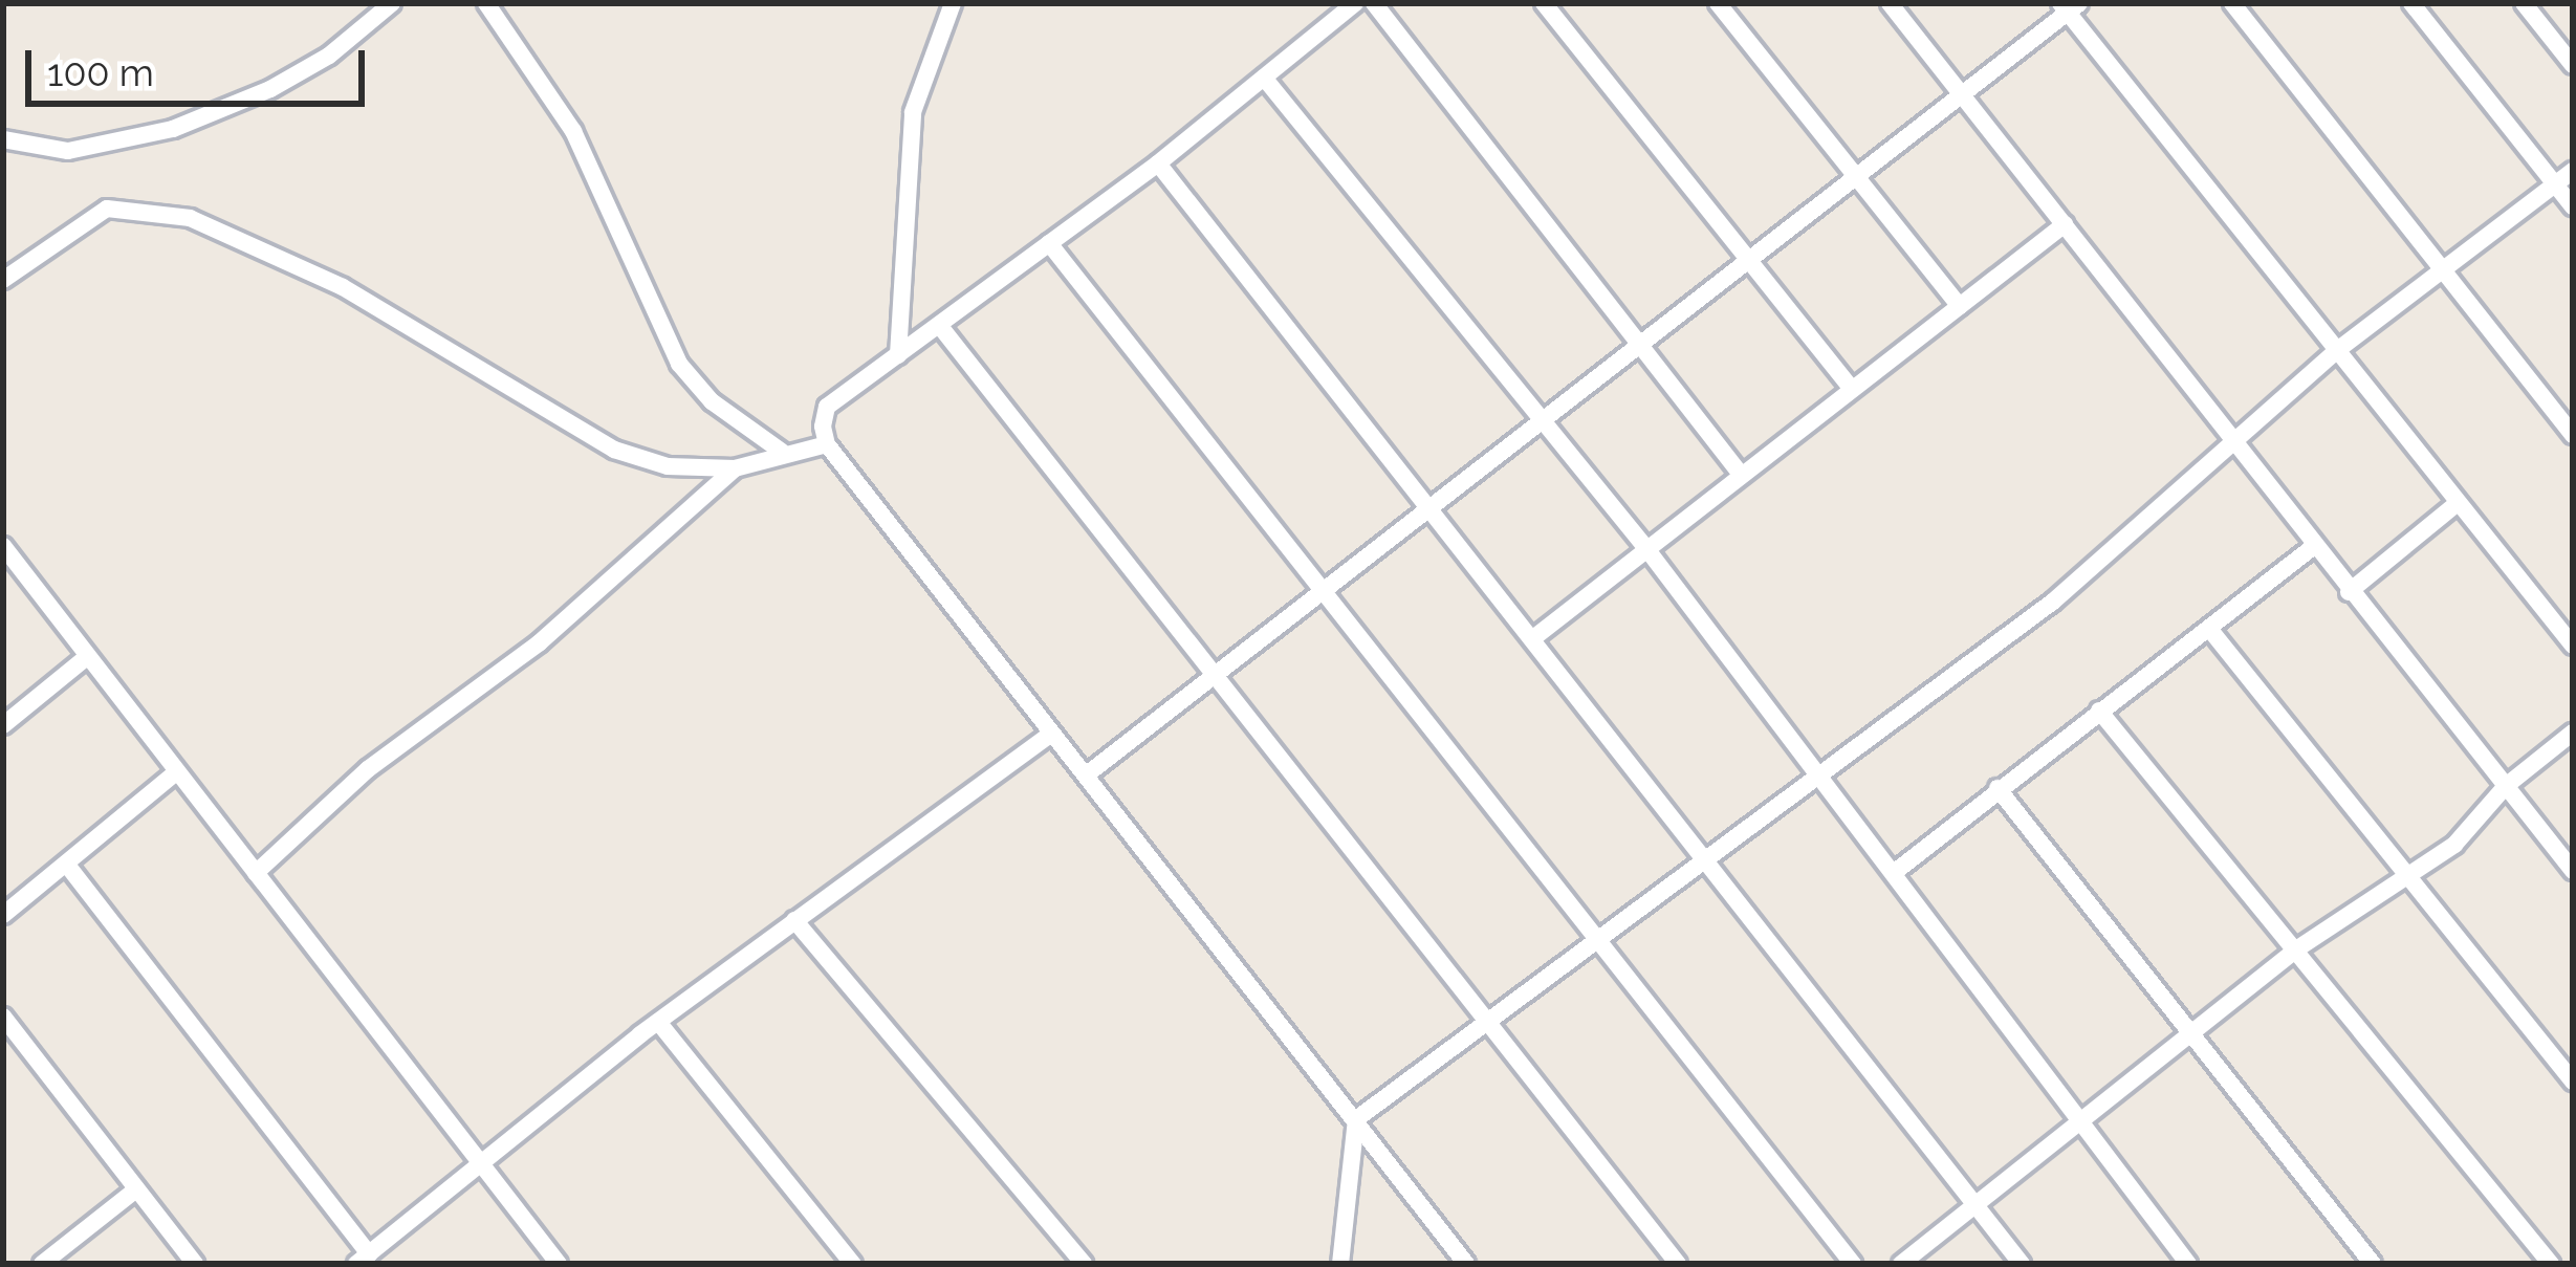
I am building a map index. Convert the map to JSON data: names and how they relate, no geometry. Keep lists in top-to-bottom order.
{
  "scale_bar": "100 m"
}
